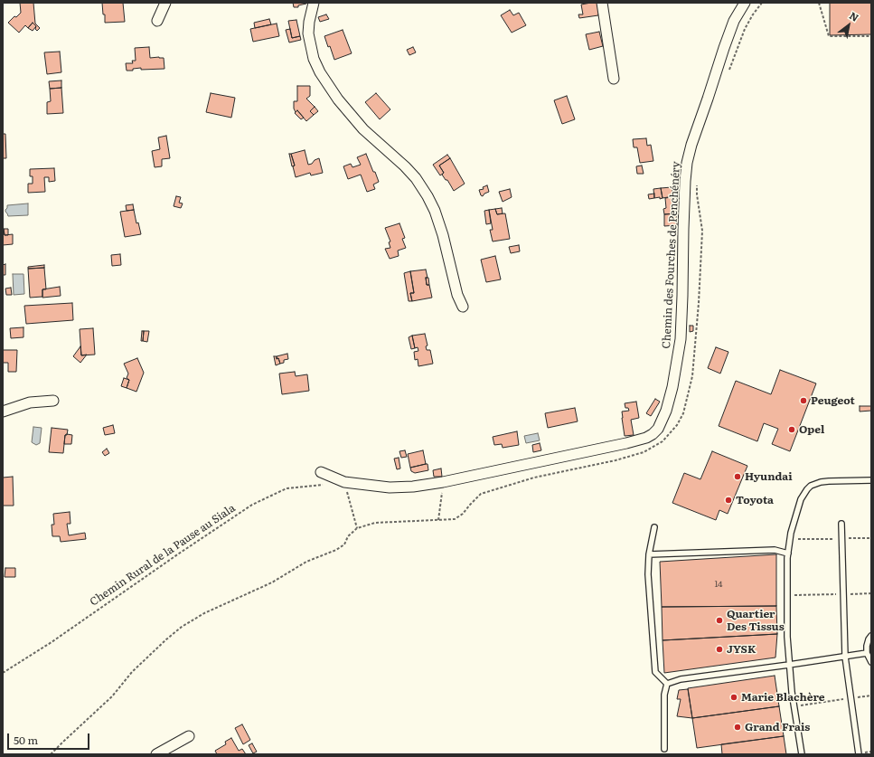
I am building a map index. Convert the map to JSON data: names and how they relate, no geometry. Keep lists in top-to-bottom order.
{
  "streets": {
    "street": ["Chemin des Fourches de Penchénéry"],
    "path": ["Chemin Rural de la Pause au Siala"]
  },
  "crossings": [
    ["Chemin des Fourches de Penchénéry", "Chemin Rural de la Pause au Siala"]
  ],
  "places": [
    "Peugeot",
    "Opel",
    "Hyundai",
    "Toyota",
    "Quartier Des Tissus",
    "JYSK",
    "Marie Blachère",
    "Grand Frais"
  ],
  "house_numbers": ["14"],
  "scale_bar": "50 m",
  "north": "top right"
}
